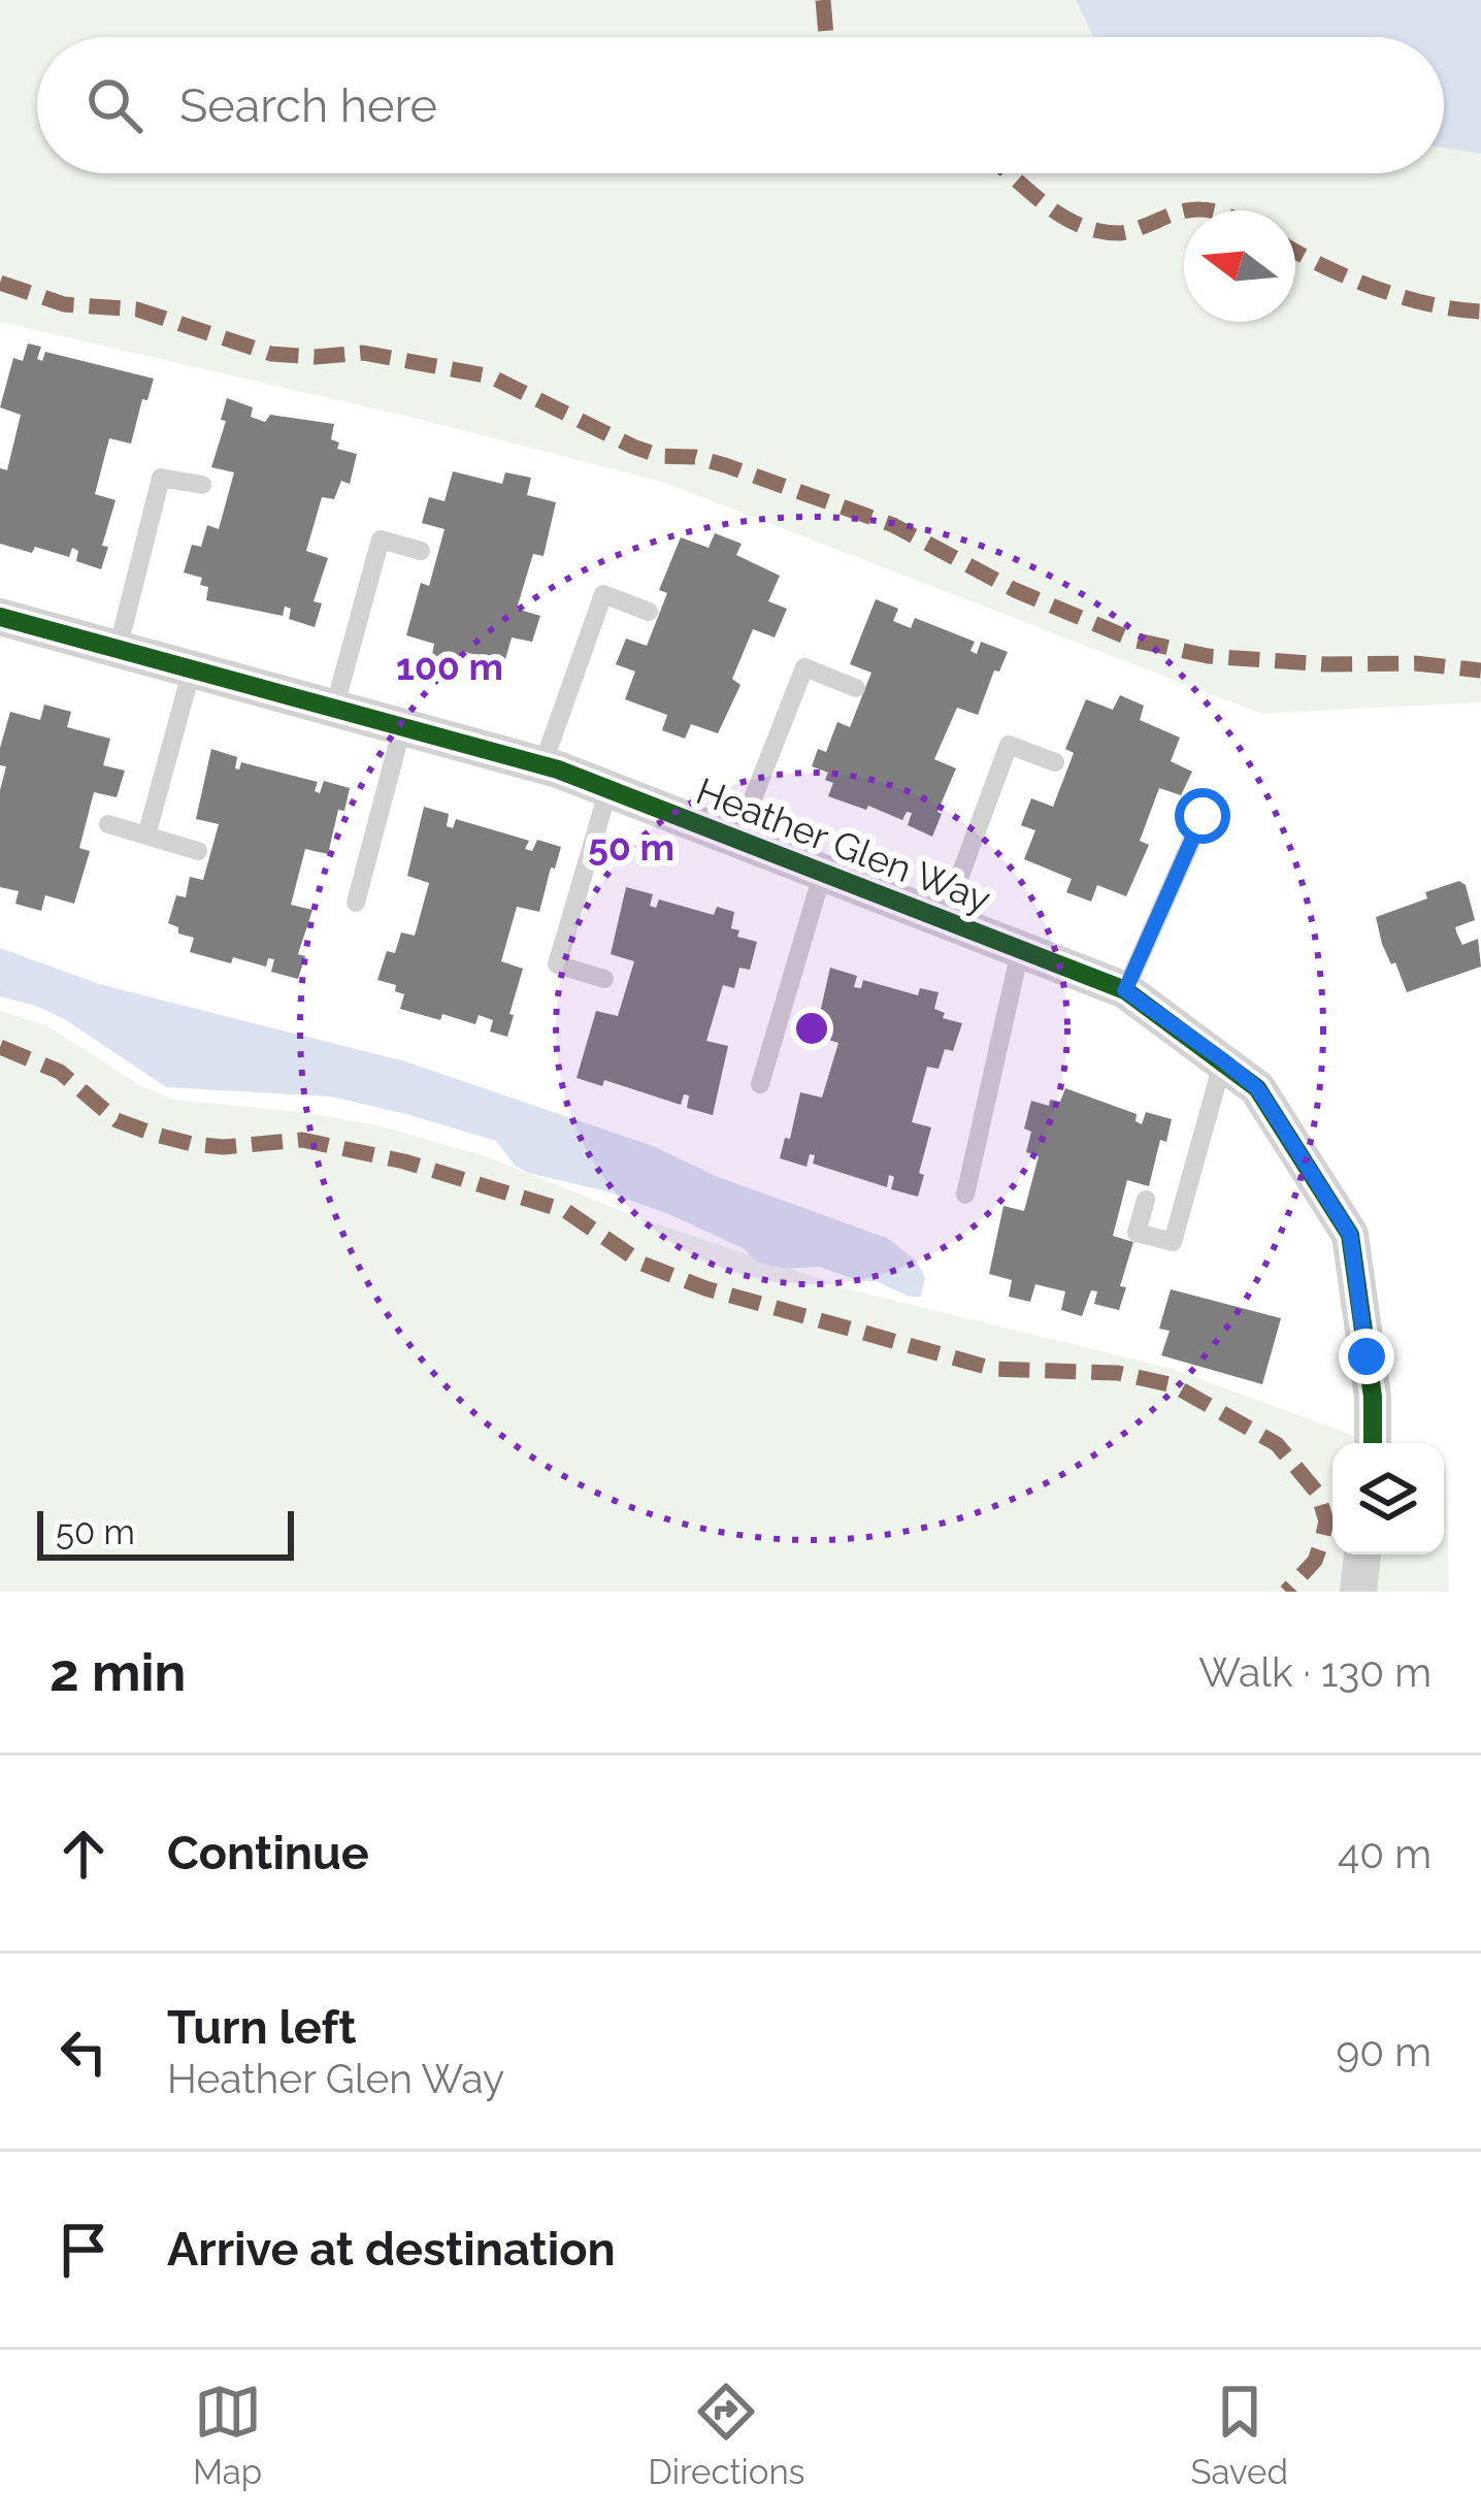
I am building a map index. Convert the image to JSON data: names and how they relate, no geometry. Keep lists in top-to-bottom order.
{
  "streets": {
    "street": ["Heather Glen Way"]
  },
  "scale_bar": "50 m",
  "north": "left",
  "page": {
    "search": "Search here",
    "scale": "50 m",
    "heading": ["2 min", "Walk · 130 m"],
    "list": [
      ["Continue", "40 m"],
      ["Turn left", "Heather Glen Way", "90 m"],
      "Arrive at destination"
    ],
    "nav": ["Map", "Directions", "Saved"]
  },
  "rings": ["100 m", "50 m"]
}
